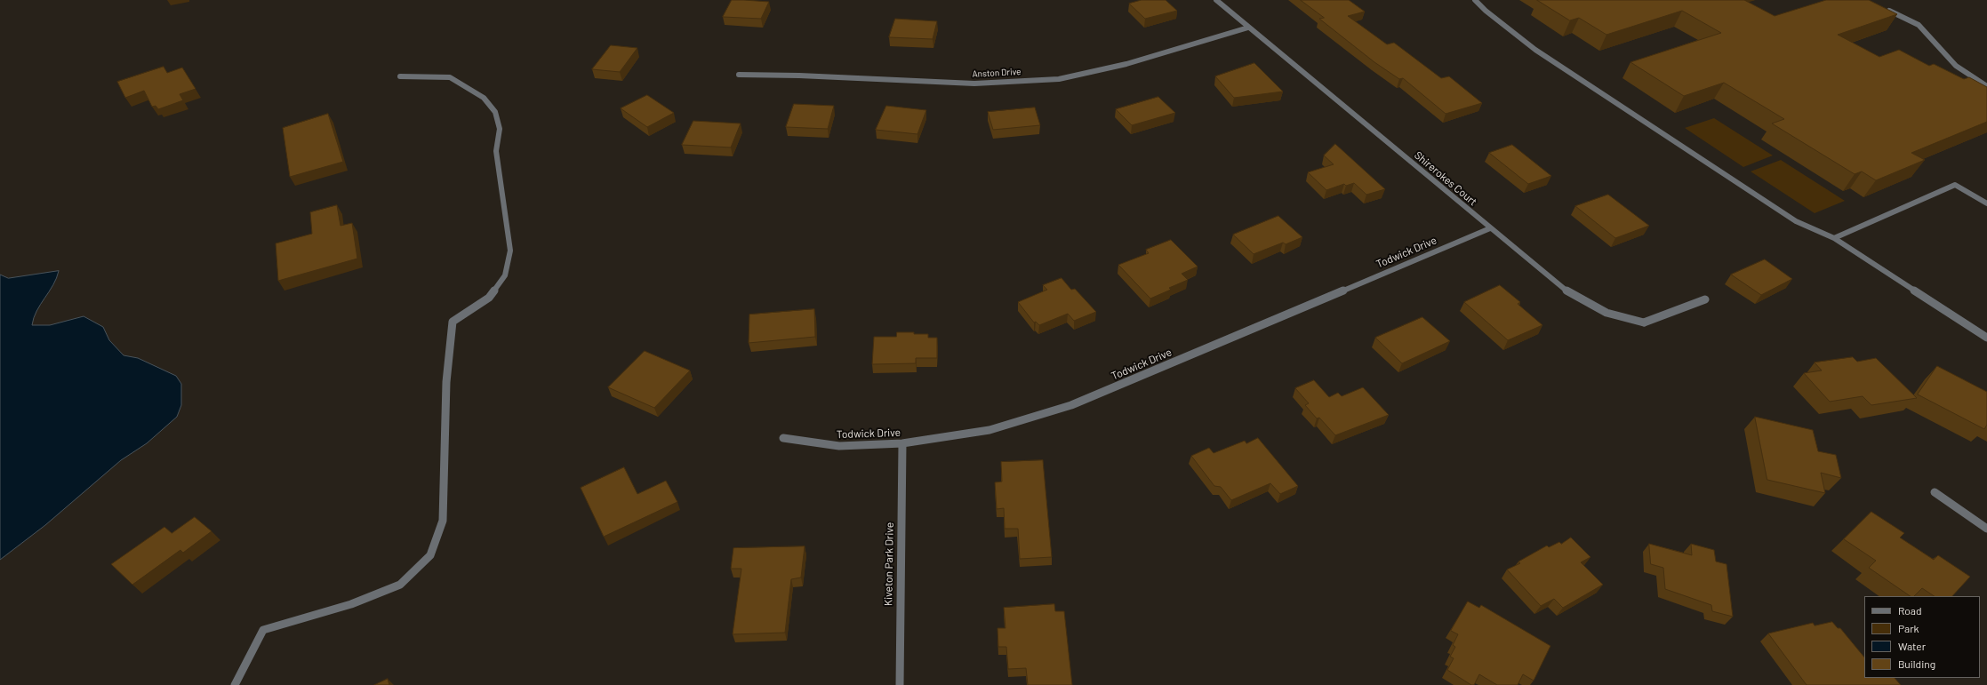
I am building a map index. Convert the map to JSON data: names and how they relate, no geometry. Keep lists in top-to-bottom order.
{
  "streets": {
    "street": [
      "Anston Drive",
      "Shirerokes Court",
      "Todwick Drive",
      "Kiveton Park Drive"
    ]
  },
  "crossings": [
    ["Anston Drive", "Shirerokes Court"],
    ["Shirerokes Court", "Todwick Drive"],
    ["Todwick Drive", "Kiveton Park Drive"]
  ],
  "legend": [
    "Road",
    "Park",
    "Water",
    "Building"
  ]
}
